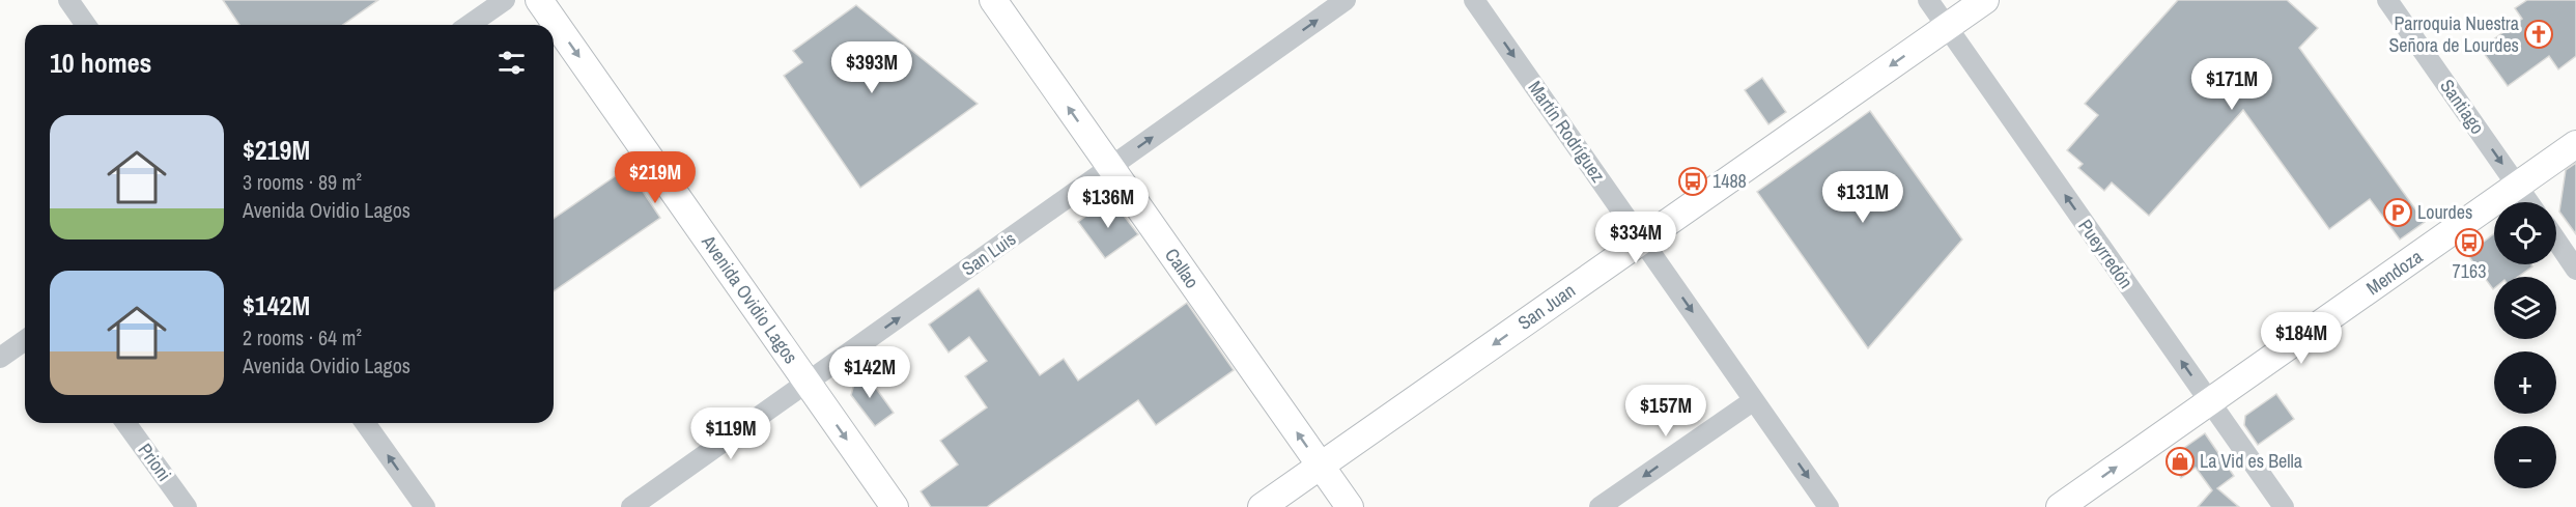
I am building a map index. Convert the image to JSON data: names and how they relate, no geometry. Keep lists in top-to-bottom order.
{
  "streets": {
    "main road": [
      "Callao",
      "Mendoza",
      "Avenida Ovidio Lagos",
      "San Juan"
    ],
    "street": [
      "Santiago",
      "Martín Rodríguez",
      "San Luis",
      "Pueyrredón",
      "Prioni"
    ]
  },
  "crossings": [
    ["Santiago", "Mendoza"],
    ["Martín Rodríguez", "San Juan"],
    ["San Luis", "Callao"],
    ["San Luis", "Avenida Ovidio Lagos"],
    ["Pueyrredón", "Mendoza"],
    ["Pueyrredón", "San Juan"],
    ["Callao", "San Juan"]
  ],
  "one_way": [
    "Santiago",
    "Martín Rodríguez",
    "San Luis",
    "Pueyrredón",
    "Callao",
    "Avenida Ovidio Lagos",
    "San Juan"
  ],
  "places": {
    "church": ["Parroquia Nuestra Señora de Lourdes"],
    "bus stop": ["1488", "7163"],
    "parking": ["Lourdes"],
    "shop": ["La Vid es Bella"]
  },
  "page": {
    "heading": "10 homes",
    "price": [
      "$393M",
      "$171M",
      "$219M",
      "$131M",
      "$136M",
      "$334M",
      "$184M",
      "$142M",
      "$157M",
      "$119M"
    ],
    "list": [
      {
        "name": "$219M",
        "note": "3 rooms · 89 m² · Avenida Ovidio Lagos"
      },
      {
        "name": "$142M",
        "note": "2 rooms · 64 m² · Avenida Ovidio Lagos"
      }
    ],
    "map_buttons": ["+", "−"]
  }
}
